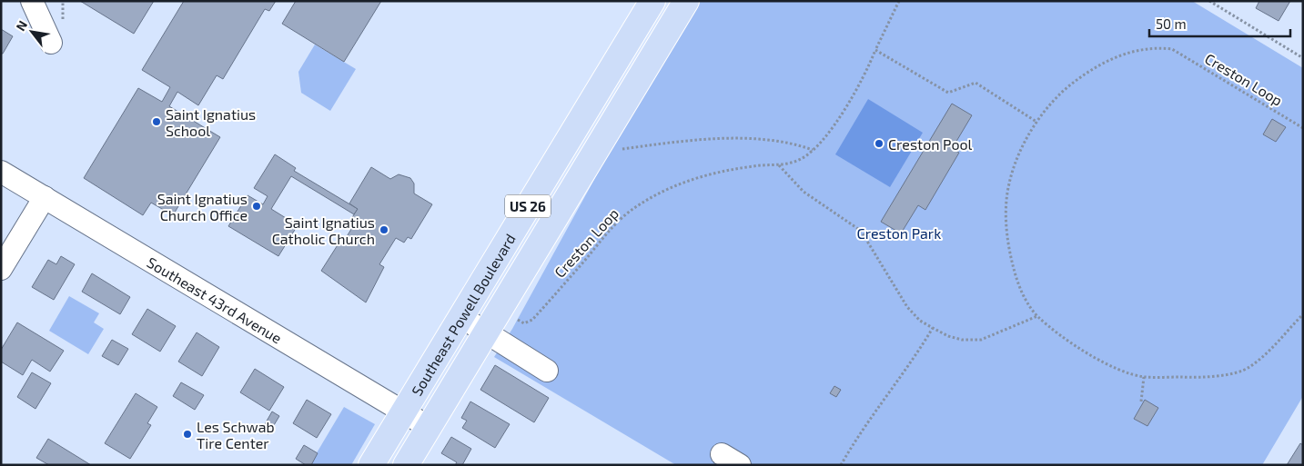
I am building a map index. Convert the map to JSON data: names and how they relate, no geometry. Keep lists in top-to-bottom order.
{
  "streets": {
    "main road": ["US 26", "Southeast Powell Boulevard"],
    "street": ["Southeast 43rd Avenue"],
    "path": ["Creston Loop"]
  },
  "crossings": [
    ["Creston Loop", "Southeast Powell Boulevard"],
    ["Southeast 43rd Avenue", "Southeast Powell Boulevard"]
  ],
  "parks": ["Creston Park"],
  "places": [
    "Saint Ignatius School",
    "Creston Pool",
    "Saint Ignatius Church Office",
    "Saint Ignatius Catholic Church",
    "Les Schwab Tire Center"
  ],
  "scale_bar": "50 m",
  "north": "top left"
}
